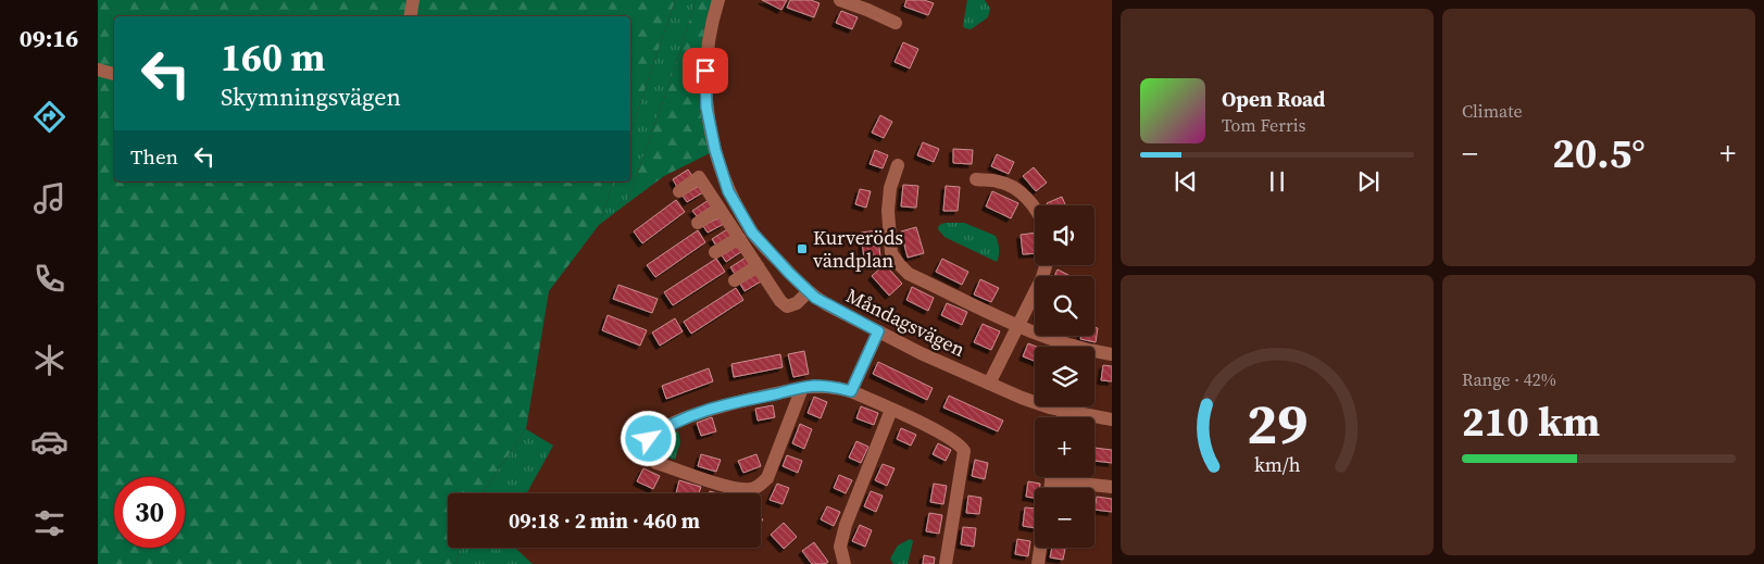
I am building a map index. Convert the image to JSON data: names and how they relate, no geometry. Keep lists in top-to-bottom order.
{
  "streets": {
    "street": ["Måndagsvägen"]
  },
  "places": {
    "transit": ["Kurveröds vändplan"]
  },
  "page": {
    "tabs": "09:16",
    "tile": [
      "Climate",
      ["Range · 42%", "210 km"]
    ],
    "turn": ["160 m", "Skymningsvägen"],
    "song": ["Open Road", "Tom Ferris"],
    "then": "Then",
    "heat": ["−", "20.5°", "+"],
    "map_buttons": ["+", "−"],
    "limit": "30",
    "trip": "09:18 · 2 min · 460 m",
    "gauge": ["29", "km/h"]
  }
}
